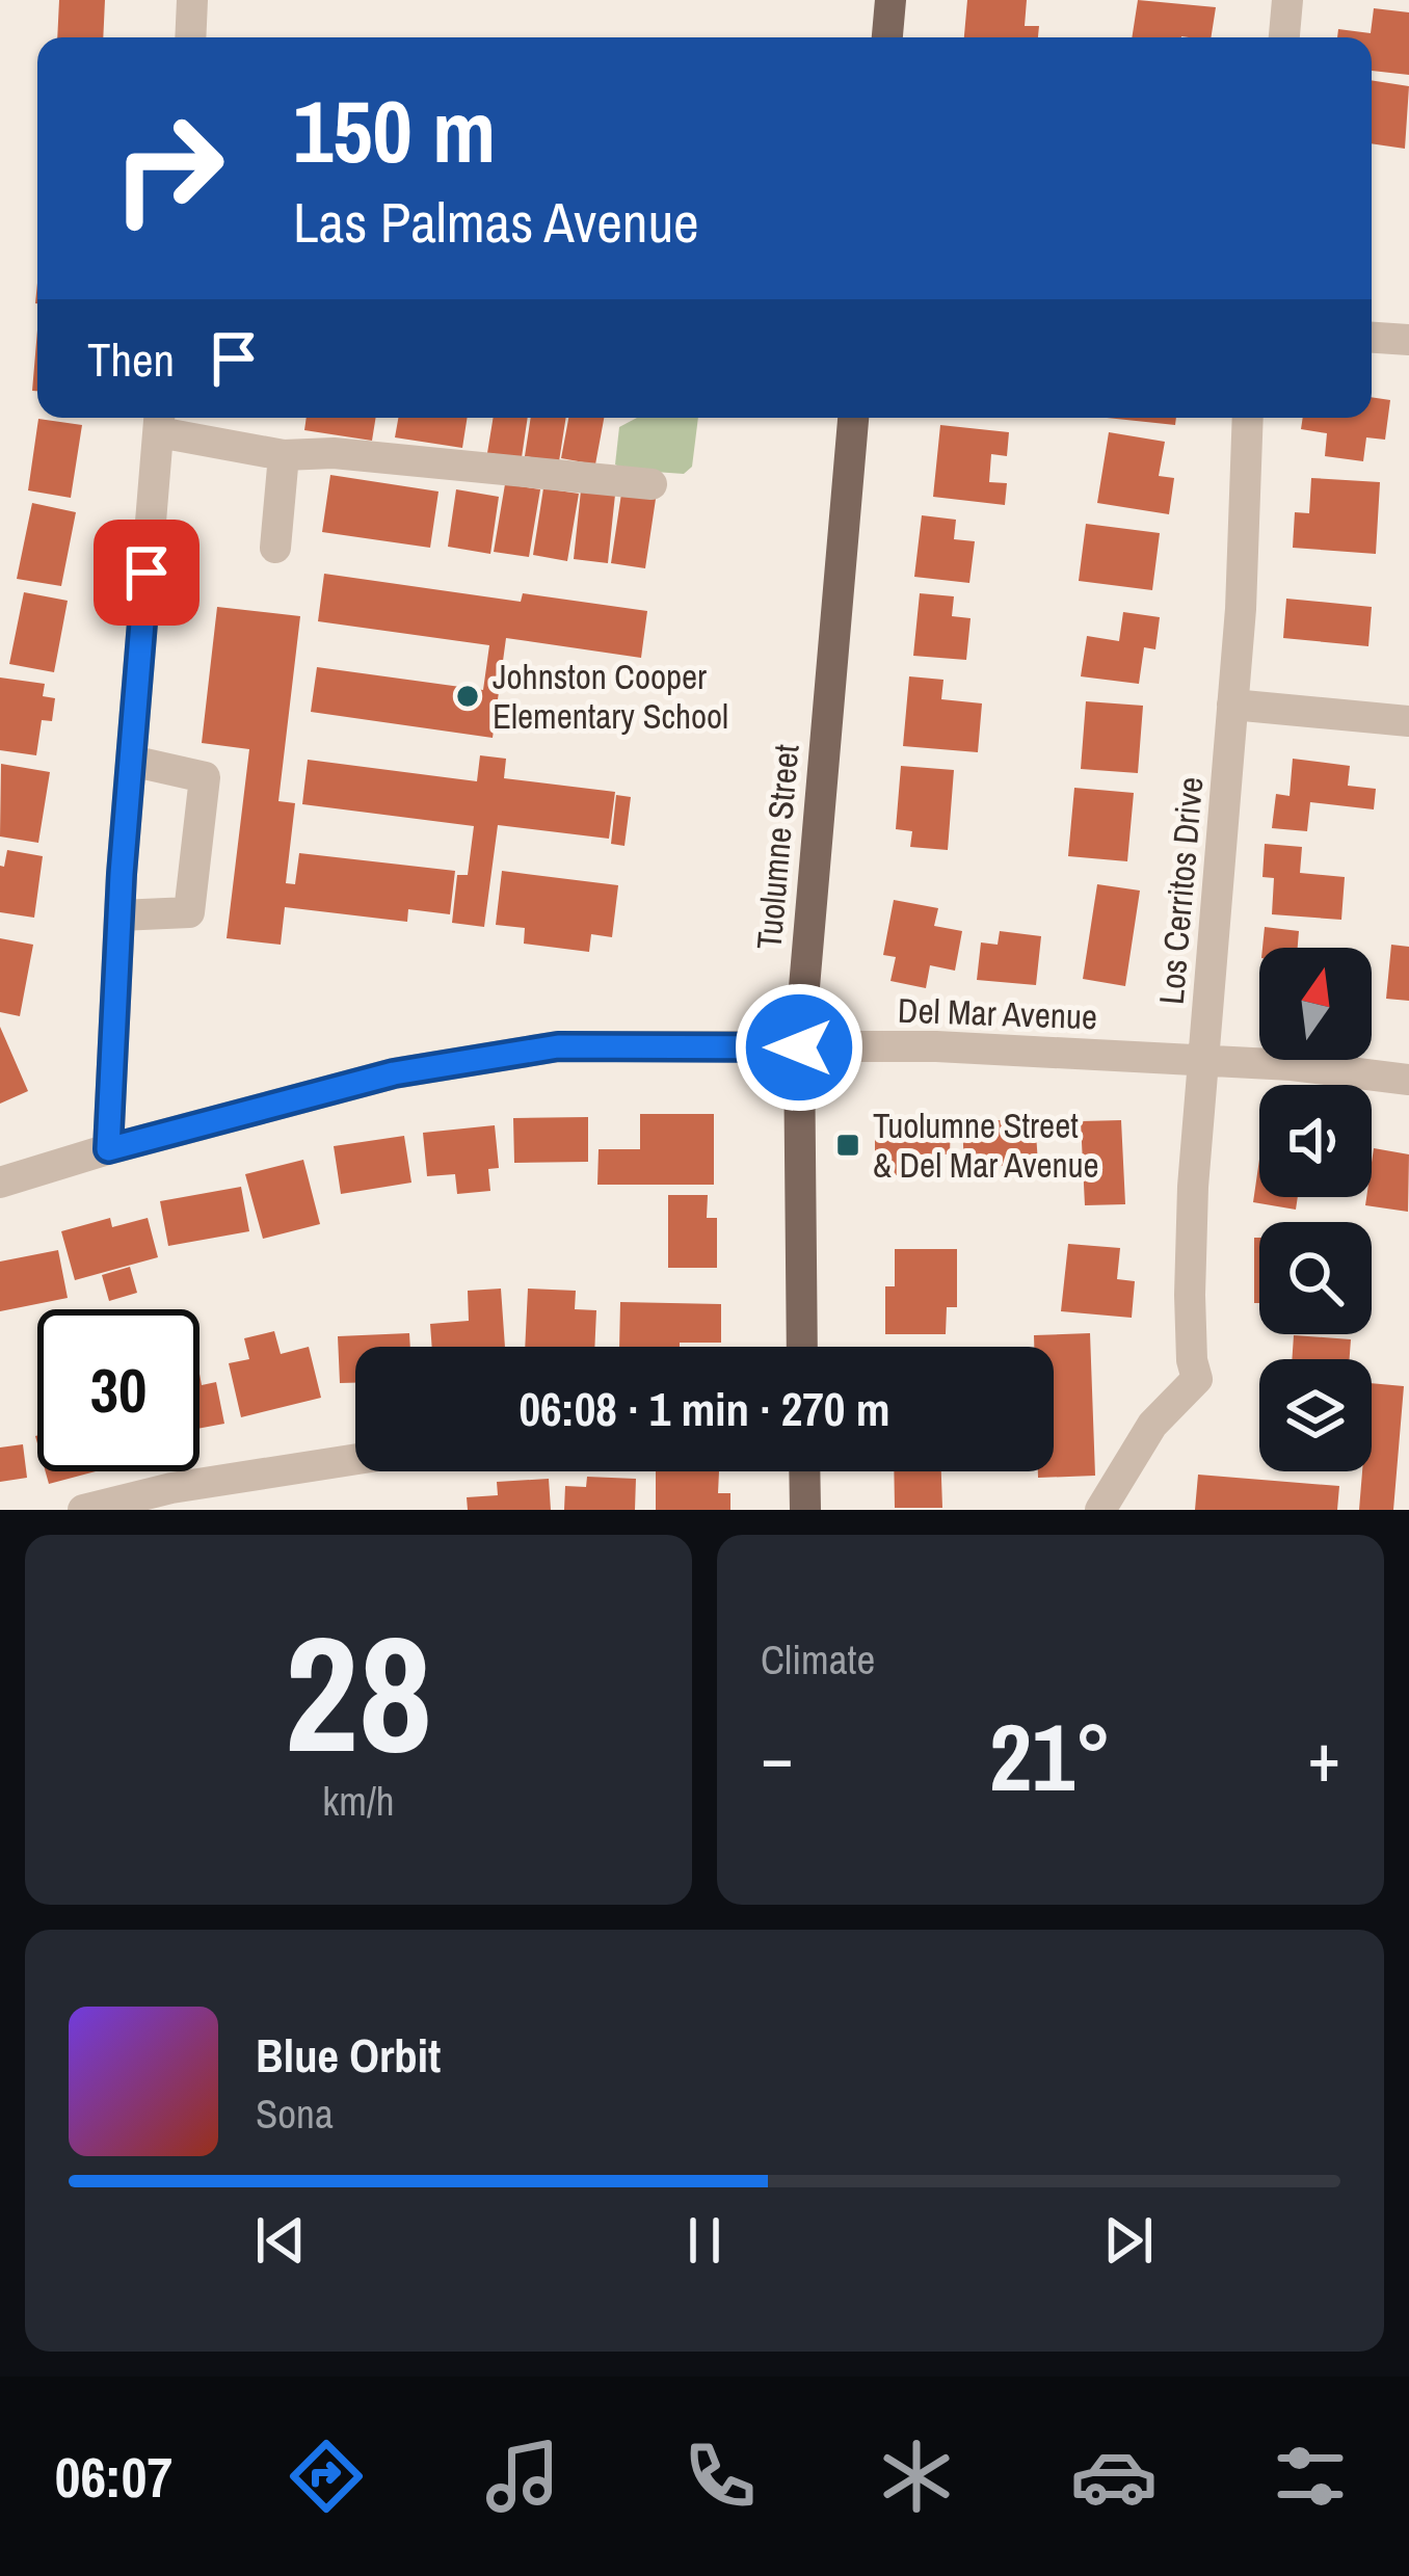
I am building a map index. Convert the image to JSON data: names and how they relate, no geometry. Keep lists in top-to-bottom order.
{
  "streets": {
    "main road": ["Tuolumne Street"],
    "street": ["Los Cerritos Drive", "Del Mar Avenue"]
  },
  "crossings": [
    ["Tuolumne Street", "Del Mar Avenue"],
    ["Los Cerritos Drive", "Del Mar Avenue"]
  ],
  "places": {
    "other": ["Johnston Cooper Elementary School"],
    "transit": ["Tuolumne Street & Del Mar Avenue"]
  },
  "north": "top",
  "page": {
    "turn": ["150 m", "Las Palmas Avenue"],
    "then": "Then",
    "limit": "30",
    "trip": "06:08 · 1 min · 270 m",
    "tile": [
      ["28", "km/h"],
      "Climate"
    ],
    "heat": ["−", "21°", "+"],
    "song": ["Blue Orbit", "Sona"],
    "tabs": "06:07"
  }
}
